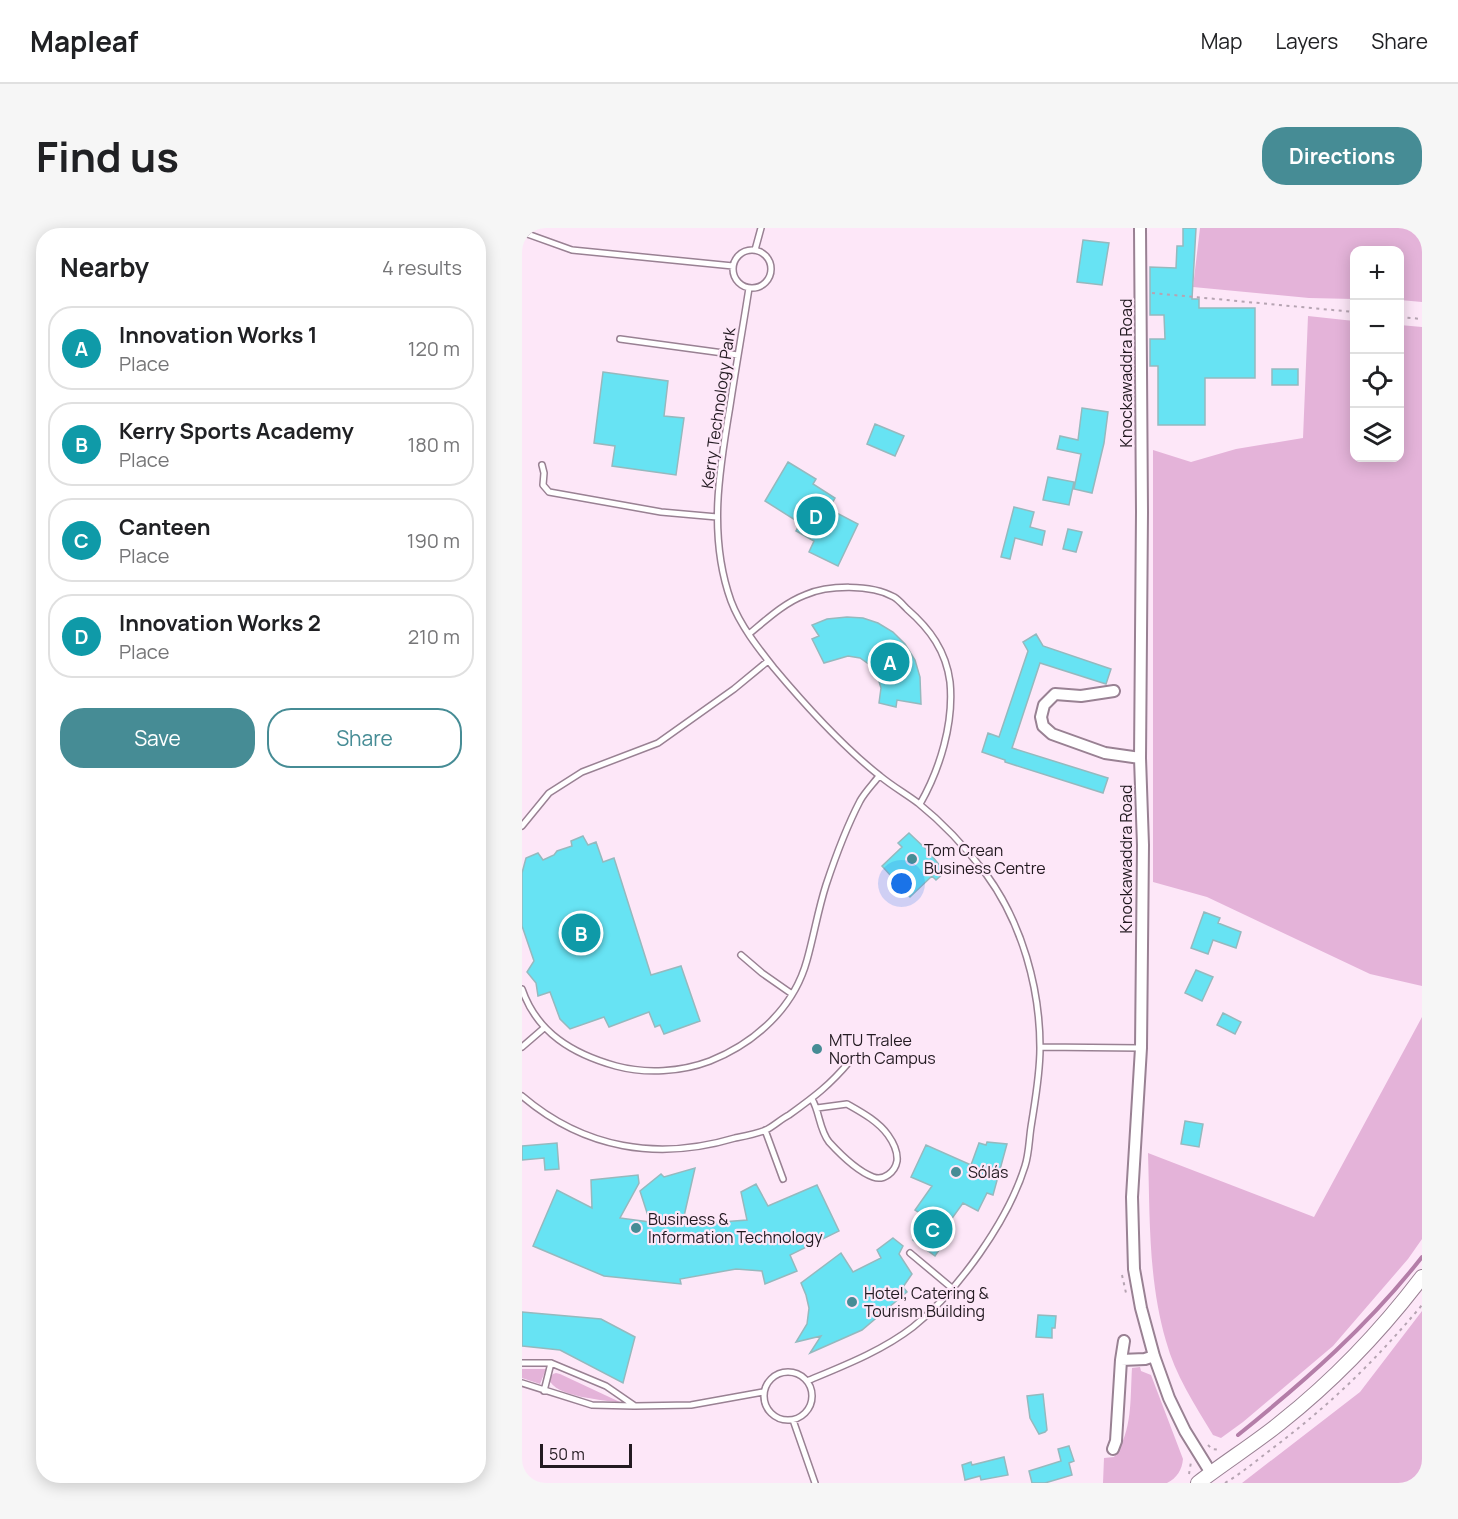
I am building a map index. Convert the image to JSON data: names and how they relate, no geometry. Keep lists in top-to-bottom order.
{
  "streets": {
    "street": ["Knockawaddra Road"],
    "lane": ["Kerry Technology Park"]
  },
  "places": [
    "Tom Crean Business Centre",
    "MTU Tralee North Campus",
    "Sólás",
    "Business & Information Technology",
    "Hotel, Catering & Tourism Building"
  ],
  "scale_bar": "50 m",
  "page": {
    "header": "Mapleaf",
    "nav": ["Map", "Layers", "Share"],
    "title": "Find us",
    "buttons": [
      "Directions",
      ["Save", "Share"]
    ],
    "heading": ["Nearby", "4 results"],
    "map_buttons": ["+", "−"],
    "list": [
      {
        "mark": "A",
        "name": "Innovation Works 1",
        "note": "Place",
        "value": "120 m"
      },
      {
        "mark": "B",
        "name": "Kerry Sports Academy",
        "note": "Place",
        "value": "180 m"
      },
      {
        "mark": "C",
        "name": "Canteen",
        "note": "Place",
        "value": "190 m"
      },
      {
        "mark": "D",
        "name": "Innovation Works 2",
        "note": "Place",
        "value": "210 m"
      }
    ],
    "pins": [
      "D",
      "A",
      "B",
      "C"
    ],
    "scale": "50 m"
  }
}
